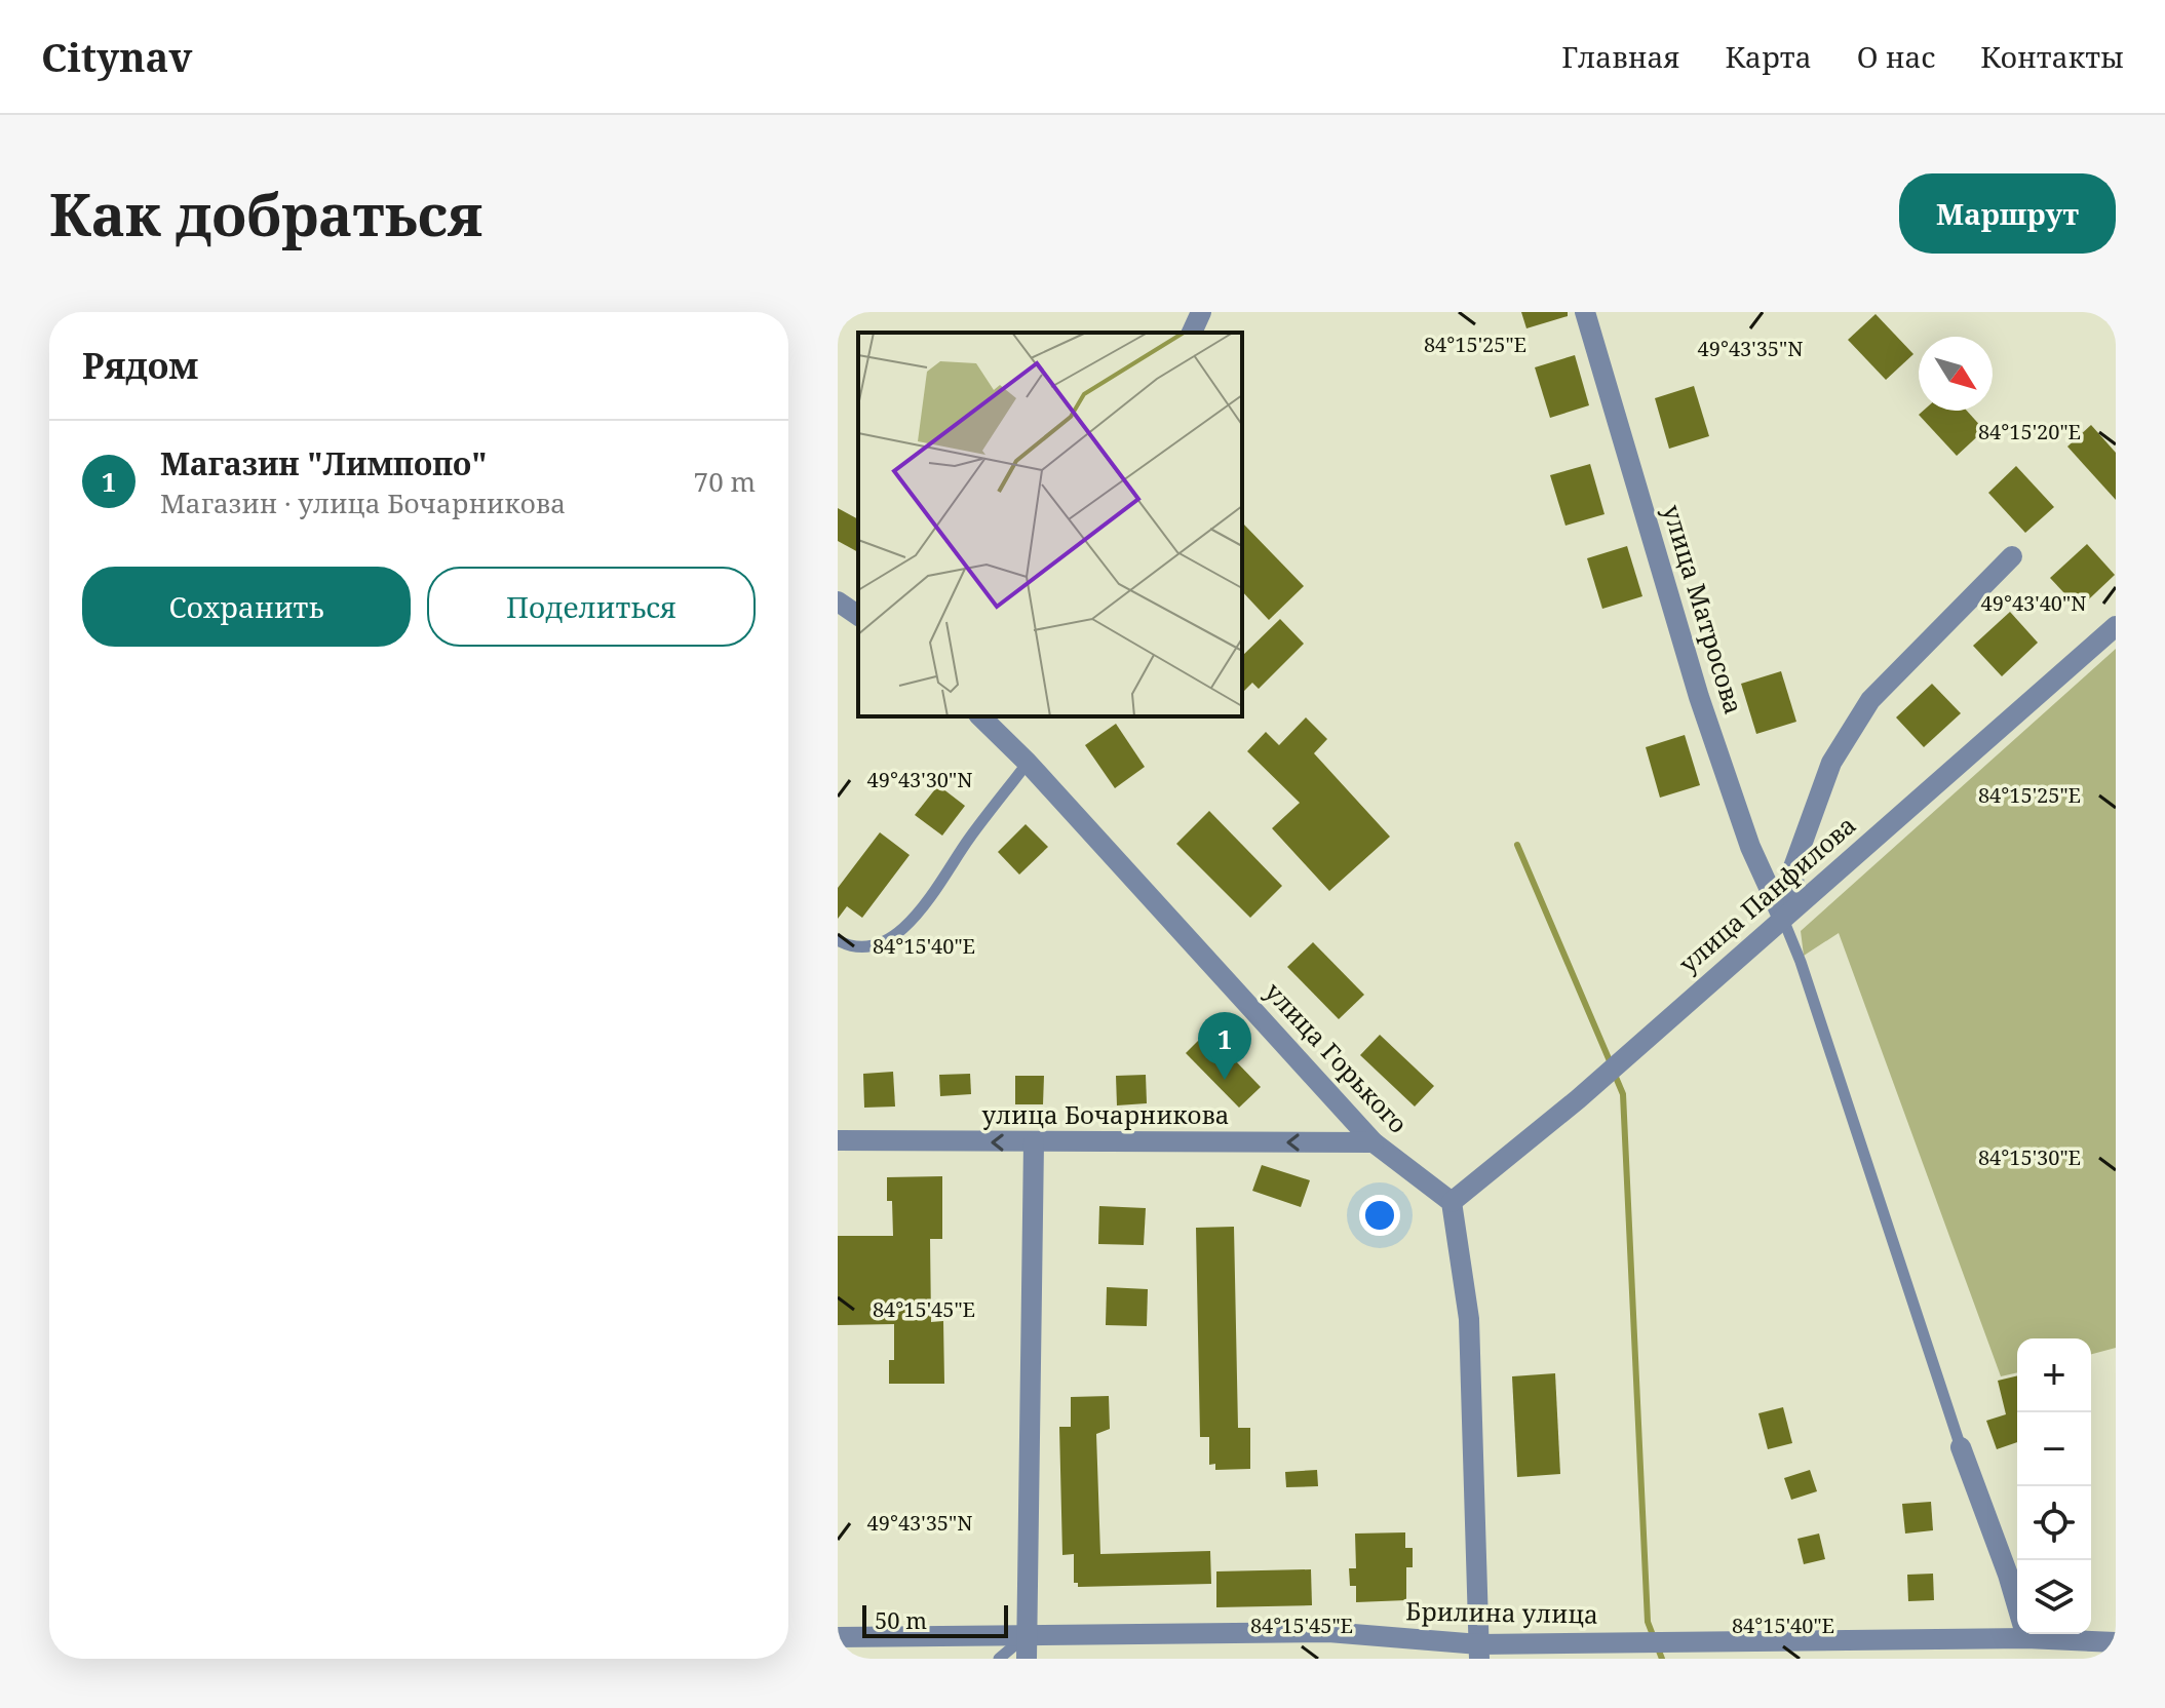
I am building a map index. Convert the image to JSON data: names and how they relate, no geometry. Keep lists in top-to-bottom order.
{
  "streets": {
    "street": [
      "улица Матросова",
      "улица Панфилова",
      "улица Горького",
      "улица Бочарникова",
      "Брилина улица"
    ]
  },
  "crossings": [
    ["улица Матросова", "улица Панфилова"],
    ["улица Панфилова", "улица Горького"],
    ["улица Горького", "улица Бочарникова"]
  ],
  "one_way": ["улица Бочарникова"],
  "scale_bar": "50 m",
  "north": "bottom right",
  "page": {
    "header": "Citynav",
    "nav": [
      "Главная",
      "Карта",
      "О нас",
      "Контакты"
    ],
    "buttons": [
      "Маршрут",
      ["Сохранить", "Поделиться"]
    ],
    "title": "Как добраться",
    "heading": "Рядом",
    "list": [
      {
        "mark": "1",
        "name": "Магазин \"Лимпопо\"",
        "note": "Магазин · улица Бочарникова",
        "value": "70 m"
      }
    ],
    "pins": "1",
    "map_buttons": ["+", "−"],
    "scale": "50 m"
  },
  "coordinates": [
    "84°15'25\"E",
    "49°43'35\"N",
    "84°15'20\"E",
    "49°43'40\"N",
    "49°43'30\"N",
    "84°15'40\"E",
    "84°15'30\"E",
    "84°15'45\"E"
  ]
}
